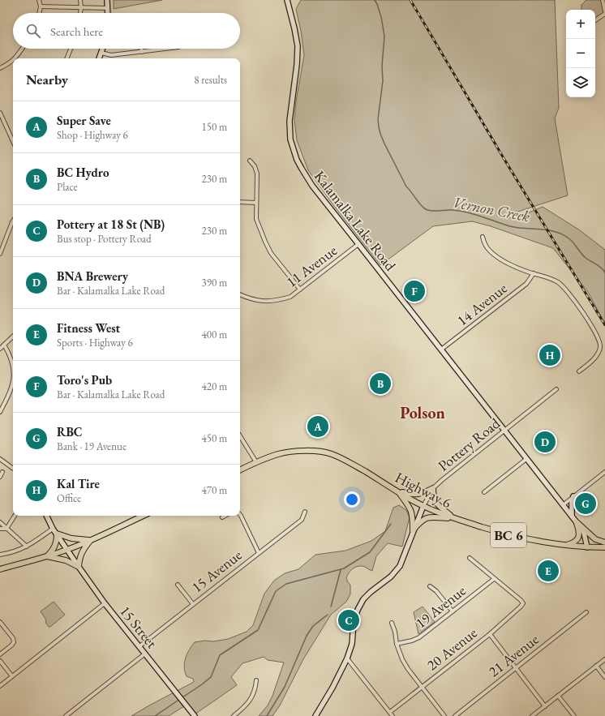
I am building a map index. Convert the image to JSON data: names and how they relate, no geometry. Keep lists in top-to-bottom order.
{
  "streets": {
    "main road": [
      "Kalamalka Lake Road",
      "Pottery Road",
      "Highway 6",
      "BC 6",
      "15 Street"
    ],
    "street": [
      "11 Avenue",
      "14 Avenue",
      "15 Avenue",
      "19 Avenue",
      "20 Avenue",
      "21 Avenue"
    ]
  },
  "crossings": [
    ["Kalamalka Lake Road", "11 Avenue"],
    ["Kalamalka Lake Road", "14 Avenue"],
    ["Kalamalka Lake Road", "Pottery Road"],
    ["Kalamalka Lake Road", "Highway 6"],
    ["Pottery Road", "Highway 6"],
    ["15 Avenue", "15 Street"],
    ["19 Avenue", "20 Avenue"]
  ],
  "districts": ["Polson"],
  "water": ["Vernon Creek"],
  "page": {
    "map_buttons": ["+", "−"],
    "search": "Search here",
    "heading": ["Nearby", "8 results"],
    "list": [
      {
        "mark": "A",
        "name": "Super Save",
        "note": "Shop · Highway 6",
        "value": "150 m"
      },
      {
        "mark": "B",
        "name": "BC Hydro",
        "note": "Place",
        "value": "230 m"
      },
      {
        "mark": "C",
        "name": "Pottery at 18 St (NB)",
        "note": "Bus stop · Pottery Road",
        "value": "230 m"
      },
      {
        "mark": "D",
        "name": "BNA Brewery",
        "note": "Bar · Kalamalka Lake Road",
        "value": "390 m"
      },
      {
        "mark": "E",
        "name": "Fitness West",
        "note": "Sports · Highway 6",
        "value": "400 m"
      },
      {
        "mark": "F",
        "name": "Toro's Pub",
        "note": "Bar · Kalamalka Lake Road",
        "value": "420 m"
      },
      {
        "mark": "G",
        "name": "RBC",
        "note": "Bank · 19 Avenue",
        "value": "450 m"
      },
      {
        "mark": "H",
        "name": "Kal Tire",
        "note": "Office",
        "value": "470 m"
      }
    ],
    "pins": [
      "F",
      "H",
      "B",
      "A",
      "D",
      "G",
      "E",
      "C"
    ]
  }
}
